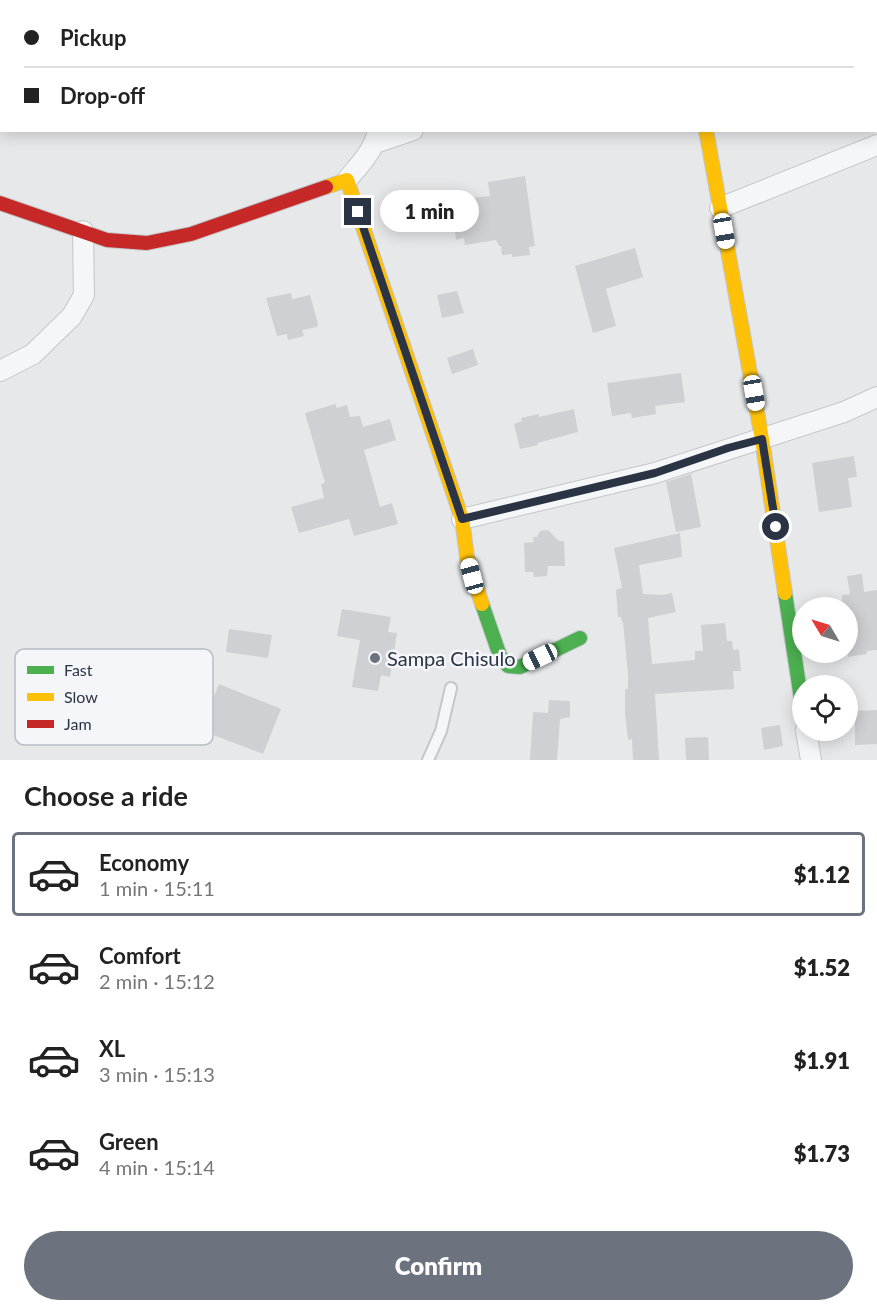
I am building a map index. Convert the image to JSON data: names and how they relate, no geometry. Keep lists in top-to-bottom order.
{
  "places": ["Sampa Chisulo"],
  "legend": ["Fast", "Slow", "Jam"],
  "north": "top left",
  "page": {
    "banner": ["Pickup", "Drop-off"],
    "bubble": "1 min",
    "heading": "Choose a ride",
    "list": [
      {
        "name": "Economy",
        "note": "1 min · 15:11",
        "value": "$1.12"
      },
      {
        "name": "Comfort",
        "note": "2 min · 15:12",
        "value": "$1.52"
      },
      {
        "name": "XL",
        "note": "3 min · 15:13",
        "value": "$1.91"
      },
      {
        "name": "Green",
        "note": "4 min · 15:14",
        "value": "$1.73"
      }
    ],
    "buttons": "Confirm"
  }
}
